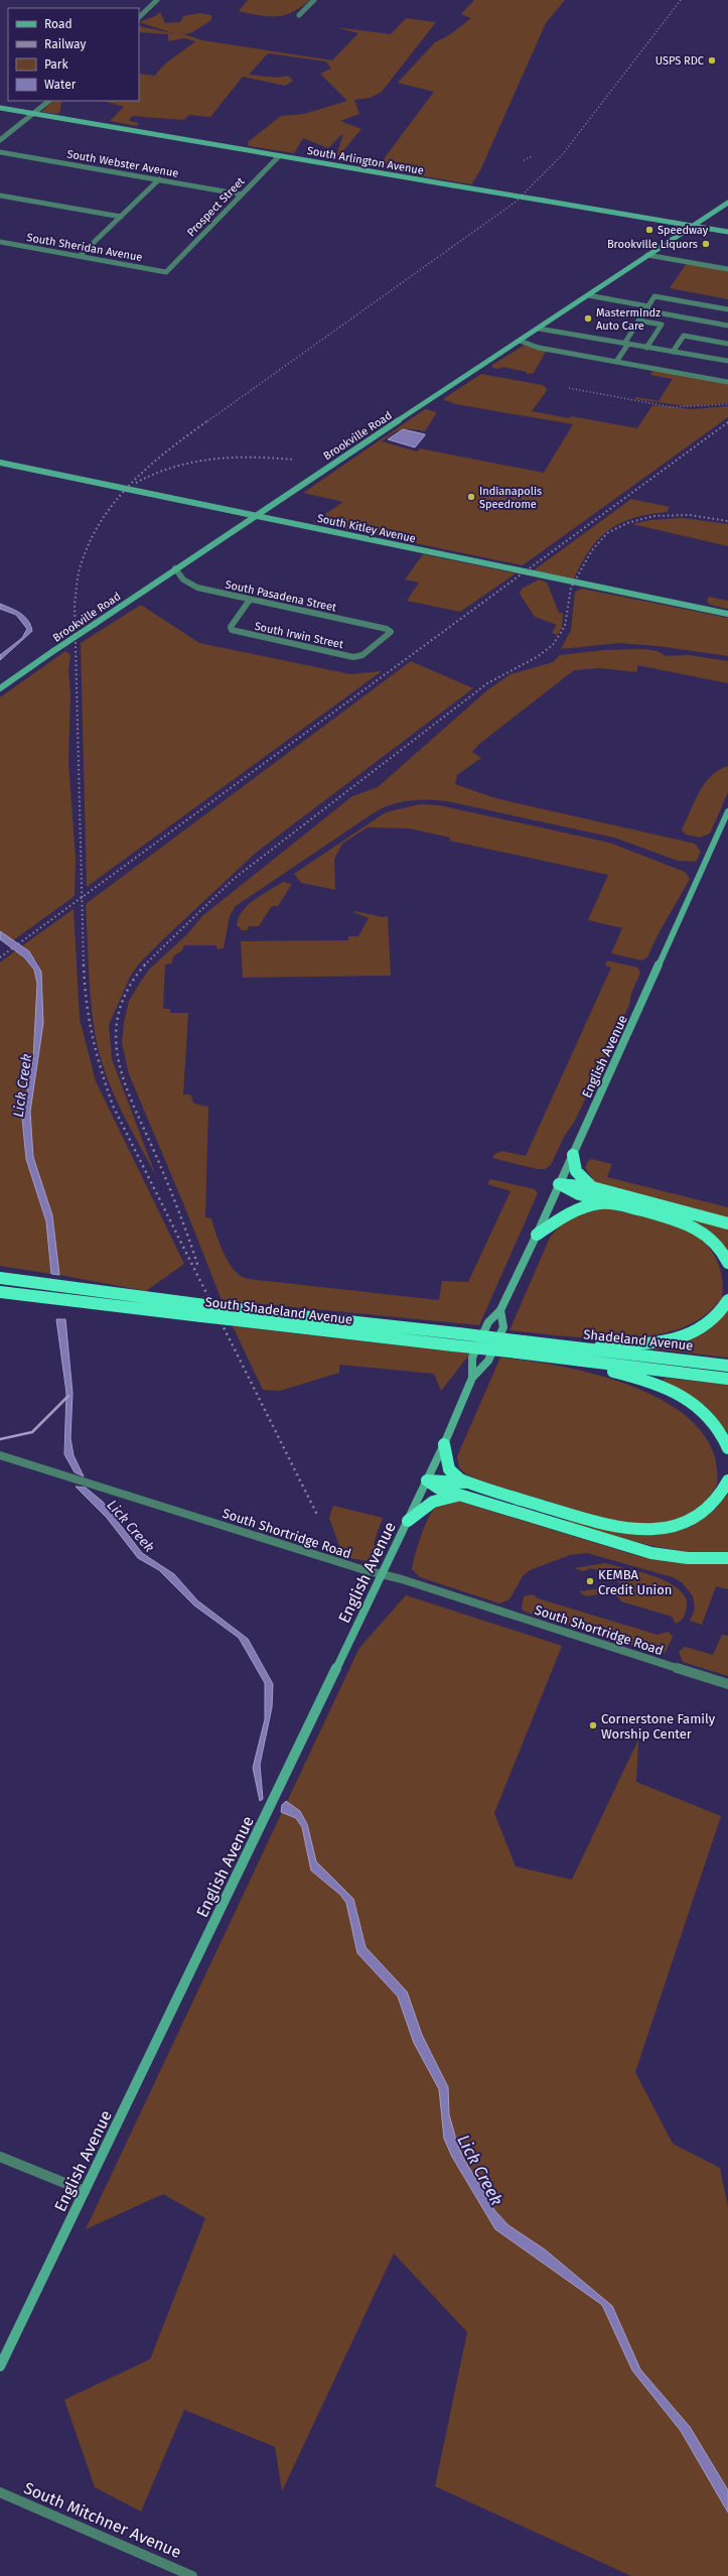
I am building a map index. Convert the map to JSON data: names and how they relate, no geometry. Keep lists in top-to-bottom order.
{
  "streets": {
    "highway": ["South Shadeland Avenue", "Shadeland Avenue"],
    "street": [
      "South Arlington Avenue",
      "South Webster Avenue",
      "Prospect Street",
      "South Sheridan Avenue",
      "Brookville Road",
      "South Kitley Avenue",
      "South Pasadena Street",
      "South Irwin Street",
      "English Avenue",
      "South Shortridge Road",
      "South Mitchner Avenue"
    ]
  },
  "crossings": [
    ["South Arlington Avenue", "Prospect Street"],
    ["South Arlington Avenue", "Brookville Road"],
    ["South Webster Avenue", "Prospect Street"],
    ["Prospect Street", "South Sheridan Avenue"],
    ["Brookville Road", "South Kitley Avenue"],
    ["Brookville Road", "South Pasadena Street"],
    ["South Pasadena Street", "South Irwin Street"],
    ["English Avenue", "South Shortridge Road"],
    ["South Shadeland Avenue", "Shadeland Avenue"]
  ],
  "water": ["Lick Creek"],
  "places": [
    "USPS RDC",
    "Speedway",
    "Brookville Liquors",
    "Mastermindz Auto Care",
    "Indianapolis Speedrome",
    "KEMBA Credit Union",
    "Cornerstone Family Worship Center"
  ],
  "legend": [
    "Road",
    "Railway",
    "Park",
    "Water"
  ]
}
